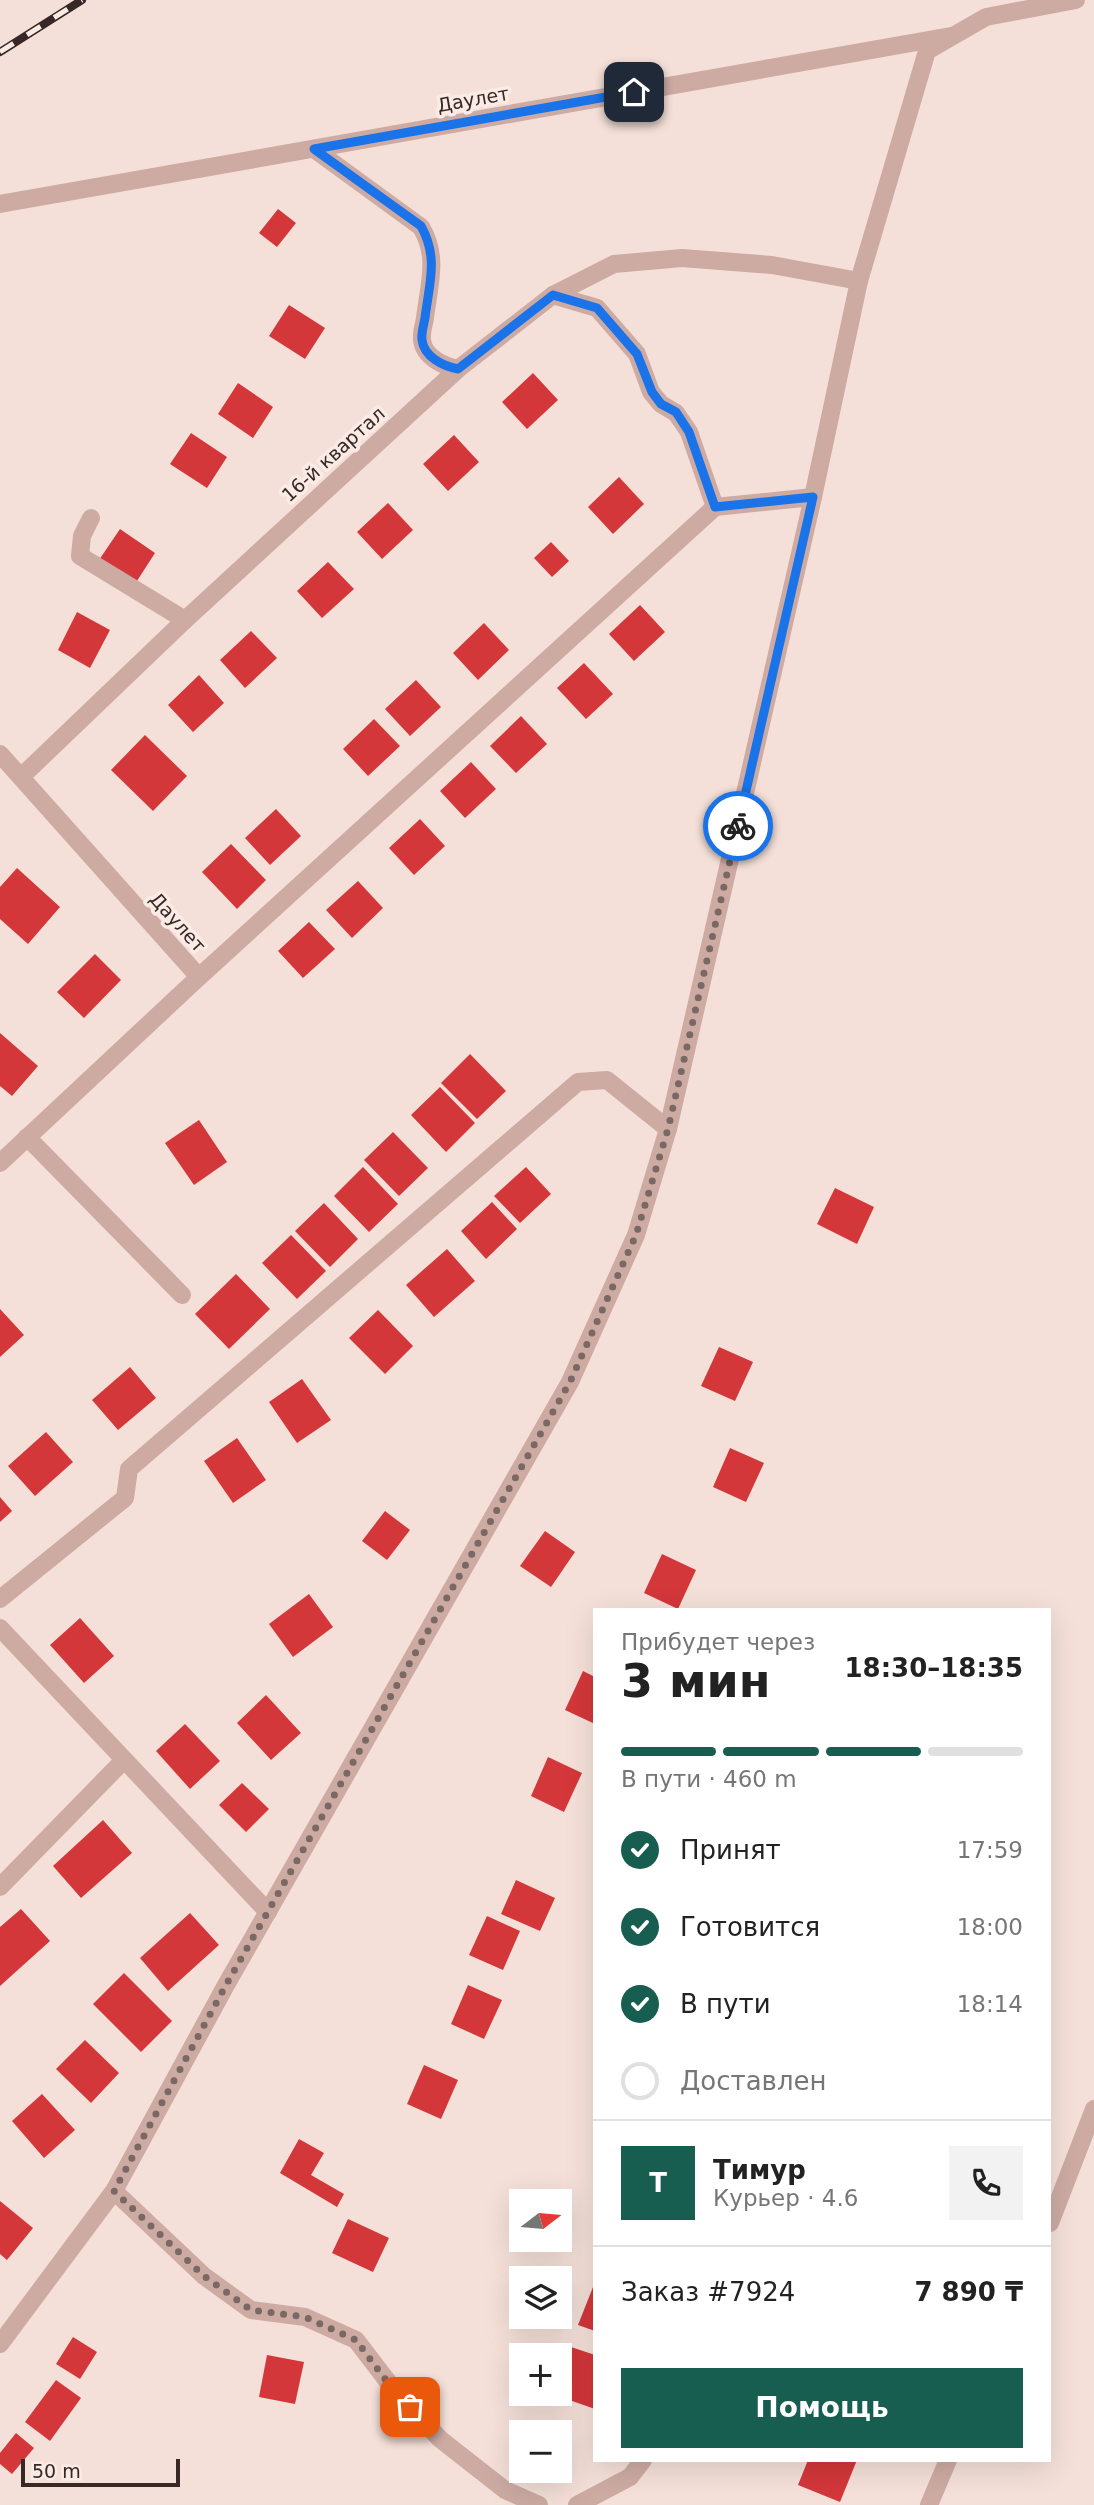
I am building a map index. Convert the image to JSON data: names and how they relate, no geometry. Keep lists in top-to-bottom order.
{
  "streets": {
    "street": ["Даулет", "16-й квартал"]
  },
  "crossings": [
    ["Даулет", "16-й квартал"]
  ],
  "scale_bar": "50 m",
  "north": "right",
  "page": {
    "heading": ["3 мин", "Прибудет через", "18:30–18:35"],
    "panel": [
      "Тимур",
      "Курьер · 4.6",
      "Заказ #7924",
      "7 890 ₸"
    ],
    "bar": "В пути · 460 m",
    "list": [
      ["Принят", "17:59"],
      ["Готовится", "18:00"],
      ["В пути", "18:14"],
      "Доставлен"
    ],
    "round": "Т",
    "map_buttons": ["+", "−"],
    "buttons": "Помощь",
    "scale": "50 m"
  }
}
